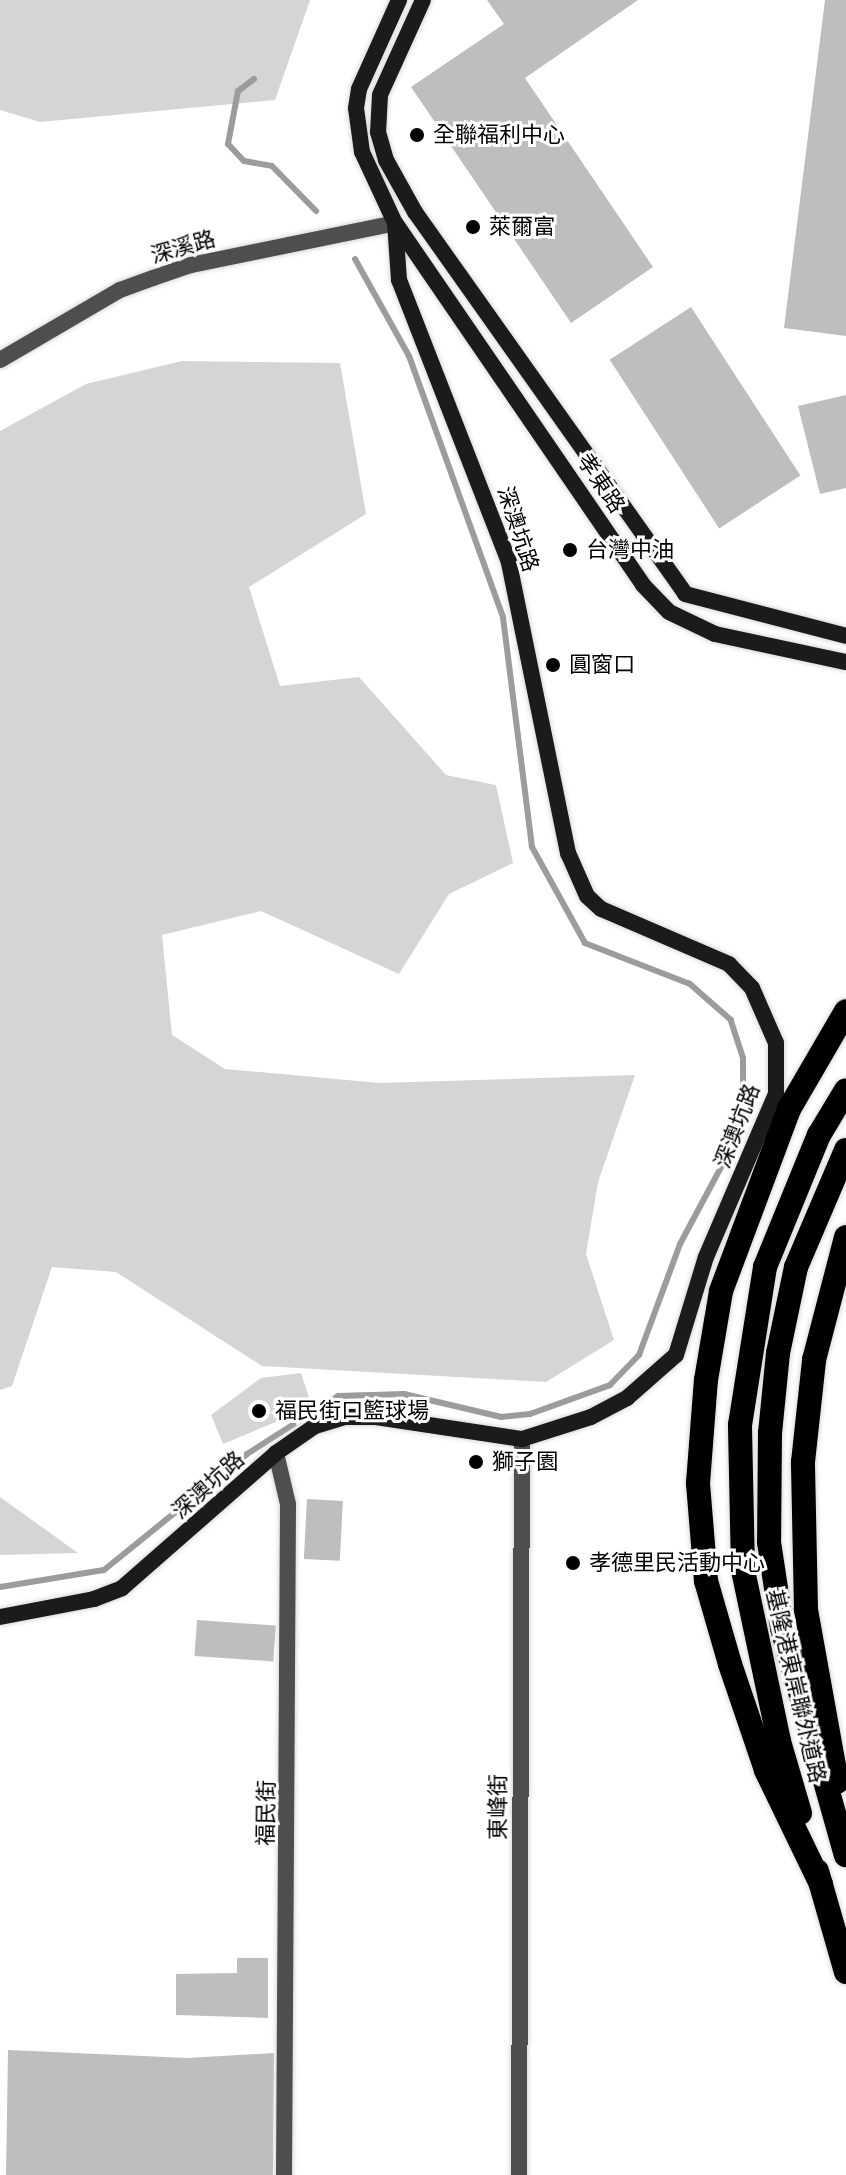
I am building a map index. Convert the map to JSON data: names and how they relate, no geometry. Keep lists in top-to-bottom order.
{
  "streets": {
    "highway": ["基隆港東岸聯外道路"],
    "street": [
      "深溪路",
      "孝東路",
      "深澳坑路",
      "東峰街",
      "福民街"
    ]
  },
  "crossings": [
    ["深溪路", "孝東路"],
    ["深溪路", "深澳坑路"],
    ["孝東路", "深澳坑路"],
    ["深澳坑路", "東峰街"],
    ["深澳坑路", "福民街"]
  ],
  "places": [
    "全聯福利中心",
    "萊爾富",
    "台灣中油",
    "圓窗口",
    "福民街口籃球場",
    "獅子園",
    "孝德里民活動中心"
  ]
}
